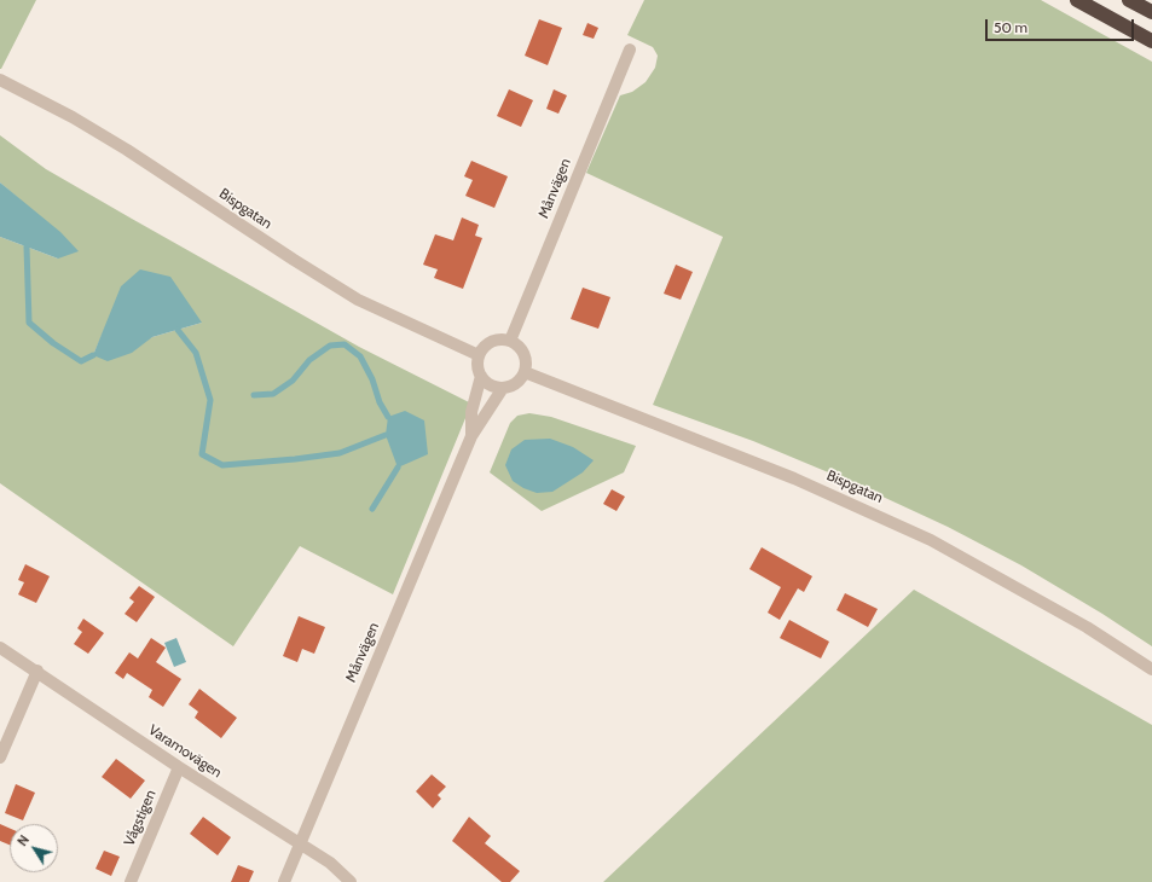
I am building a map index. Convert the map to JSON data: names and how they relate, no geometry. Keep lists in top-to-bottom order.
{
  "streets": {
    "street": [
      "Månvägen",
      "Bispgatan",
      "Varamovägen",
      "Vågstigen"
    ]
  },
  "crossings": [
    ["Månvägen", "Bispgatan"],
    ["Månvägen", "Varamovägen"],
    ["Varamovägen", "Vågstigen"]
  ],
  "scale_bar": "50 m",
  "north": "top left"
}
